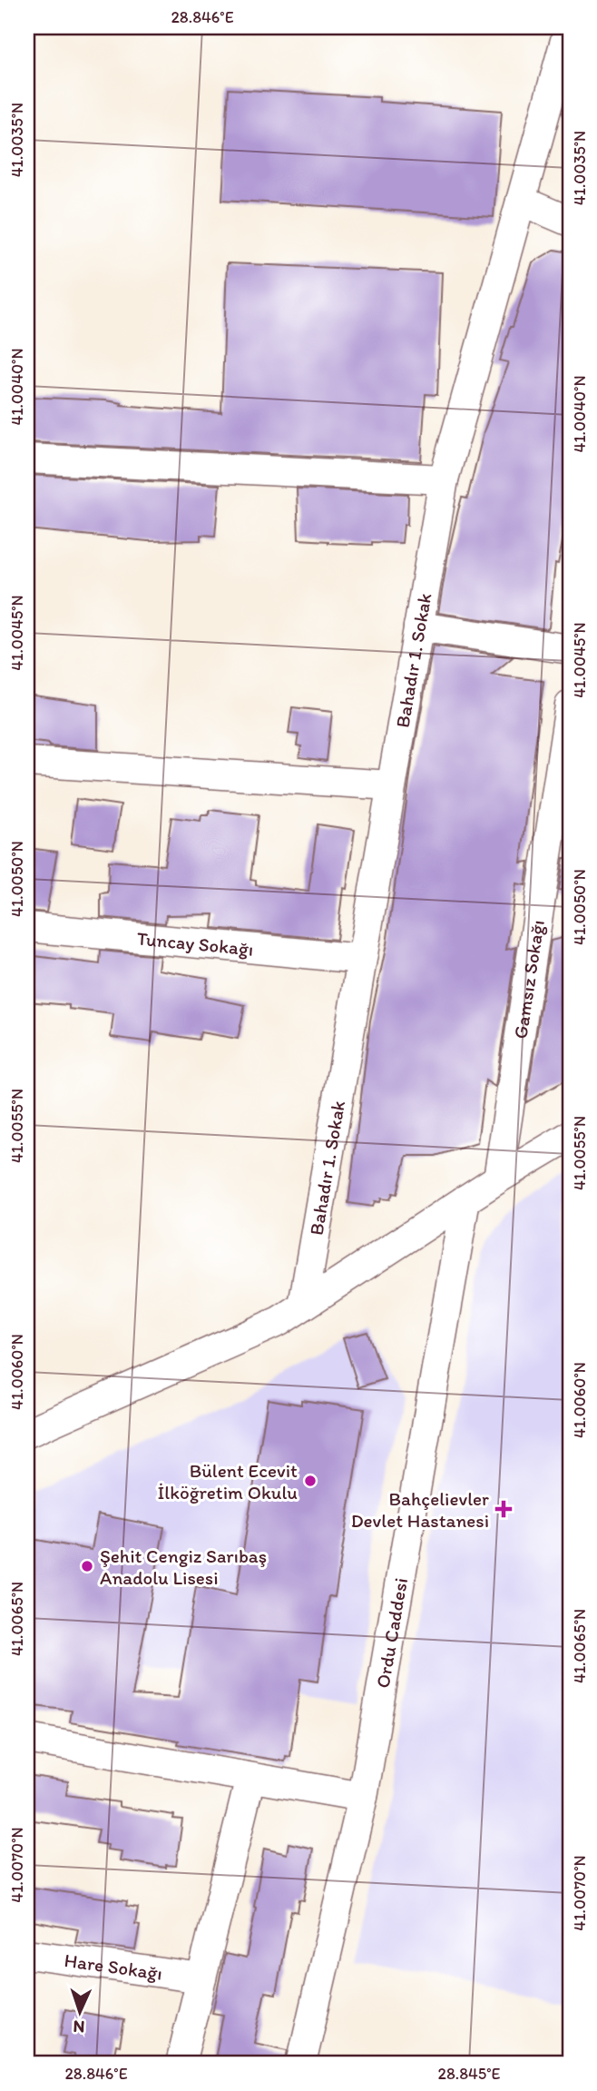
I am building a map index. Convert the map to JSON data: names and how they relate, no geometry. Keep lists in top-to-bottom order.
{
  "streets": {
    "street": [
      "Bahadır 1. Sokak",
      "Tuncay Sokağı",
      "Gamsız Sokağı",
      "Ordu Caddesi",
      "Hare Sokağı"
    ]
  },
  "crossings": [
    ["Bahadır 1. Sokak", "Tuncay Sokağı"]
  ],
  "places": {
    "other": ["Bülent Ecevit İlköğretim Okulu", "Şehit Cengiz Sarıbaş Anadolu Lisesi"],
    "health": ["Bahçelievler Devlet Hastanesi"]
  },
  "north": "bottom",
  "coordinates": [
    "28.846°E",
    "41.0035°N",
    "41.0040°N",
    "41.0045°N",
    "41.0050°N",
    "41.0055°N",
    "41.0060°N",
    "41.0065°N",
    "41.0070°N",
    "28.845°E"
  ]
}
